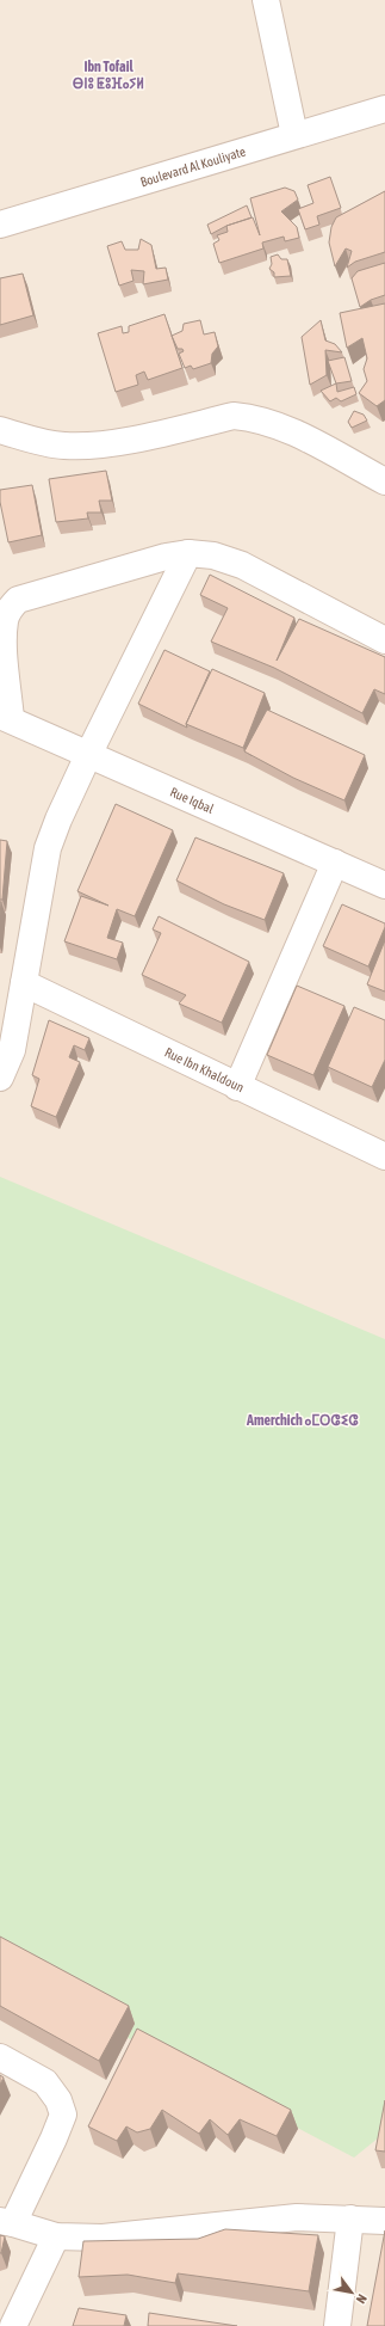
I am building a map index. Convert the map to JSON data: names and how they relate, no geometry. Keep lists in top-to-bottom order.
{
  "streets": {
    "street": ["Boulevard Al Kouliyate", "Rue Iqbal", "Rue Ibn Khaldoun"]
  },
  "districts": ["Ibn Tofail ⴱⵏⵓ ⵟⵓⴼⴰⵢⵍ", "Amerchich ⴰⵎⵔⵛⵉⵛ"],
  "north": "bottom right"
}
